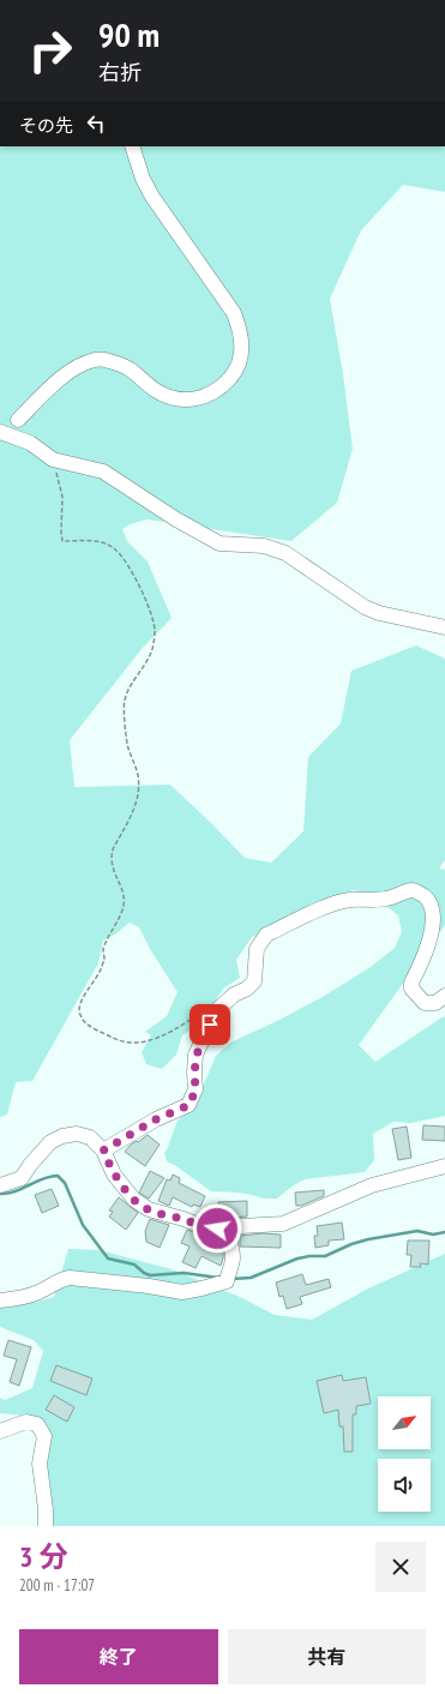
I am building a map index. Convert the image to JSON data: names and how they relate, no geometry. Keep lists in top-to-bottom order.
{
  "north": "top right",
  "page": {
    "turn": ["90 m", "右折"],
    "then": "その先",
    "heading": ["3 分", "200 m · 17:07"],
    "buttons": ["終了", "共有"]
  }
}
